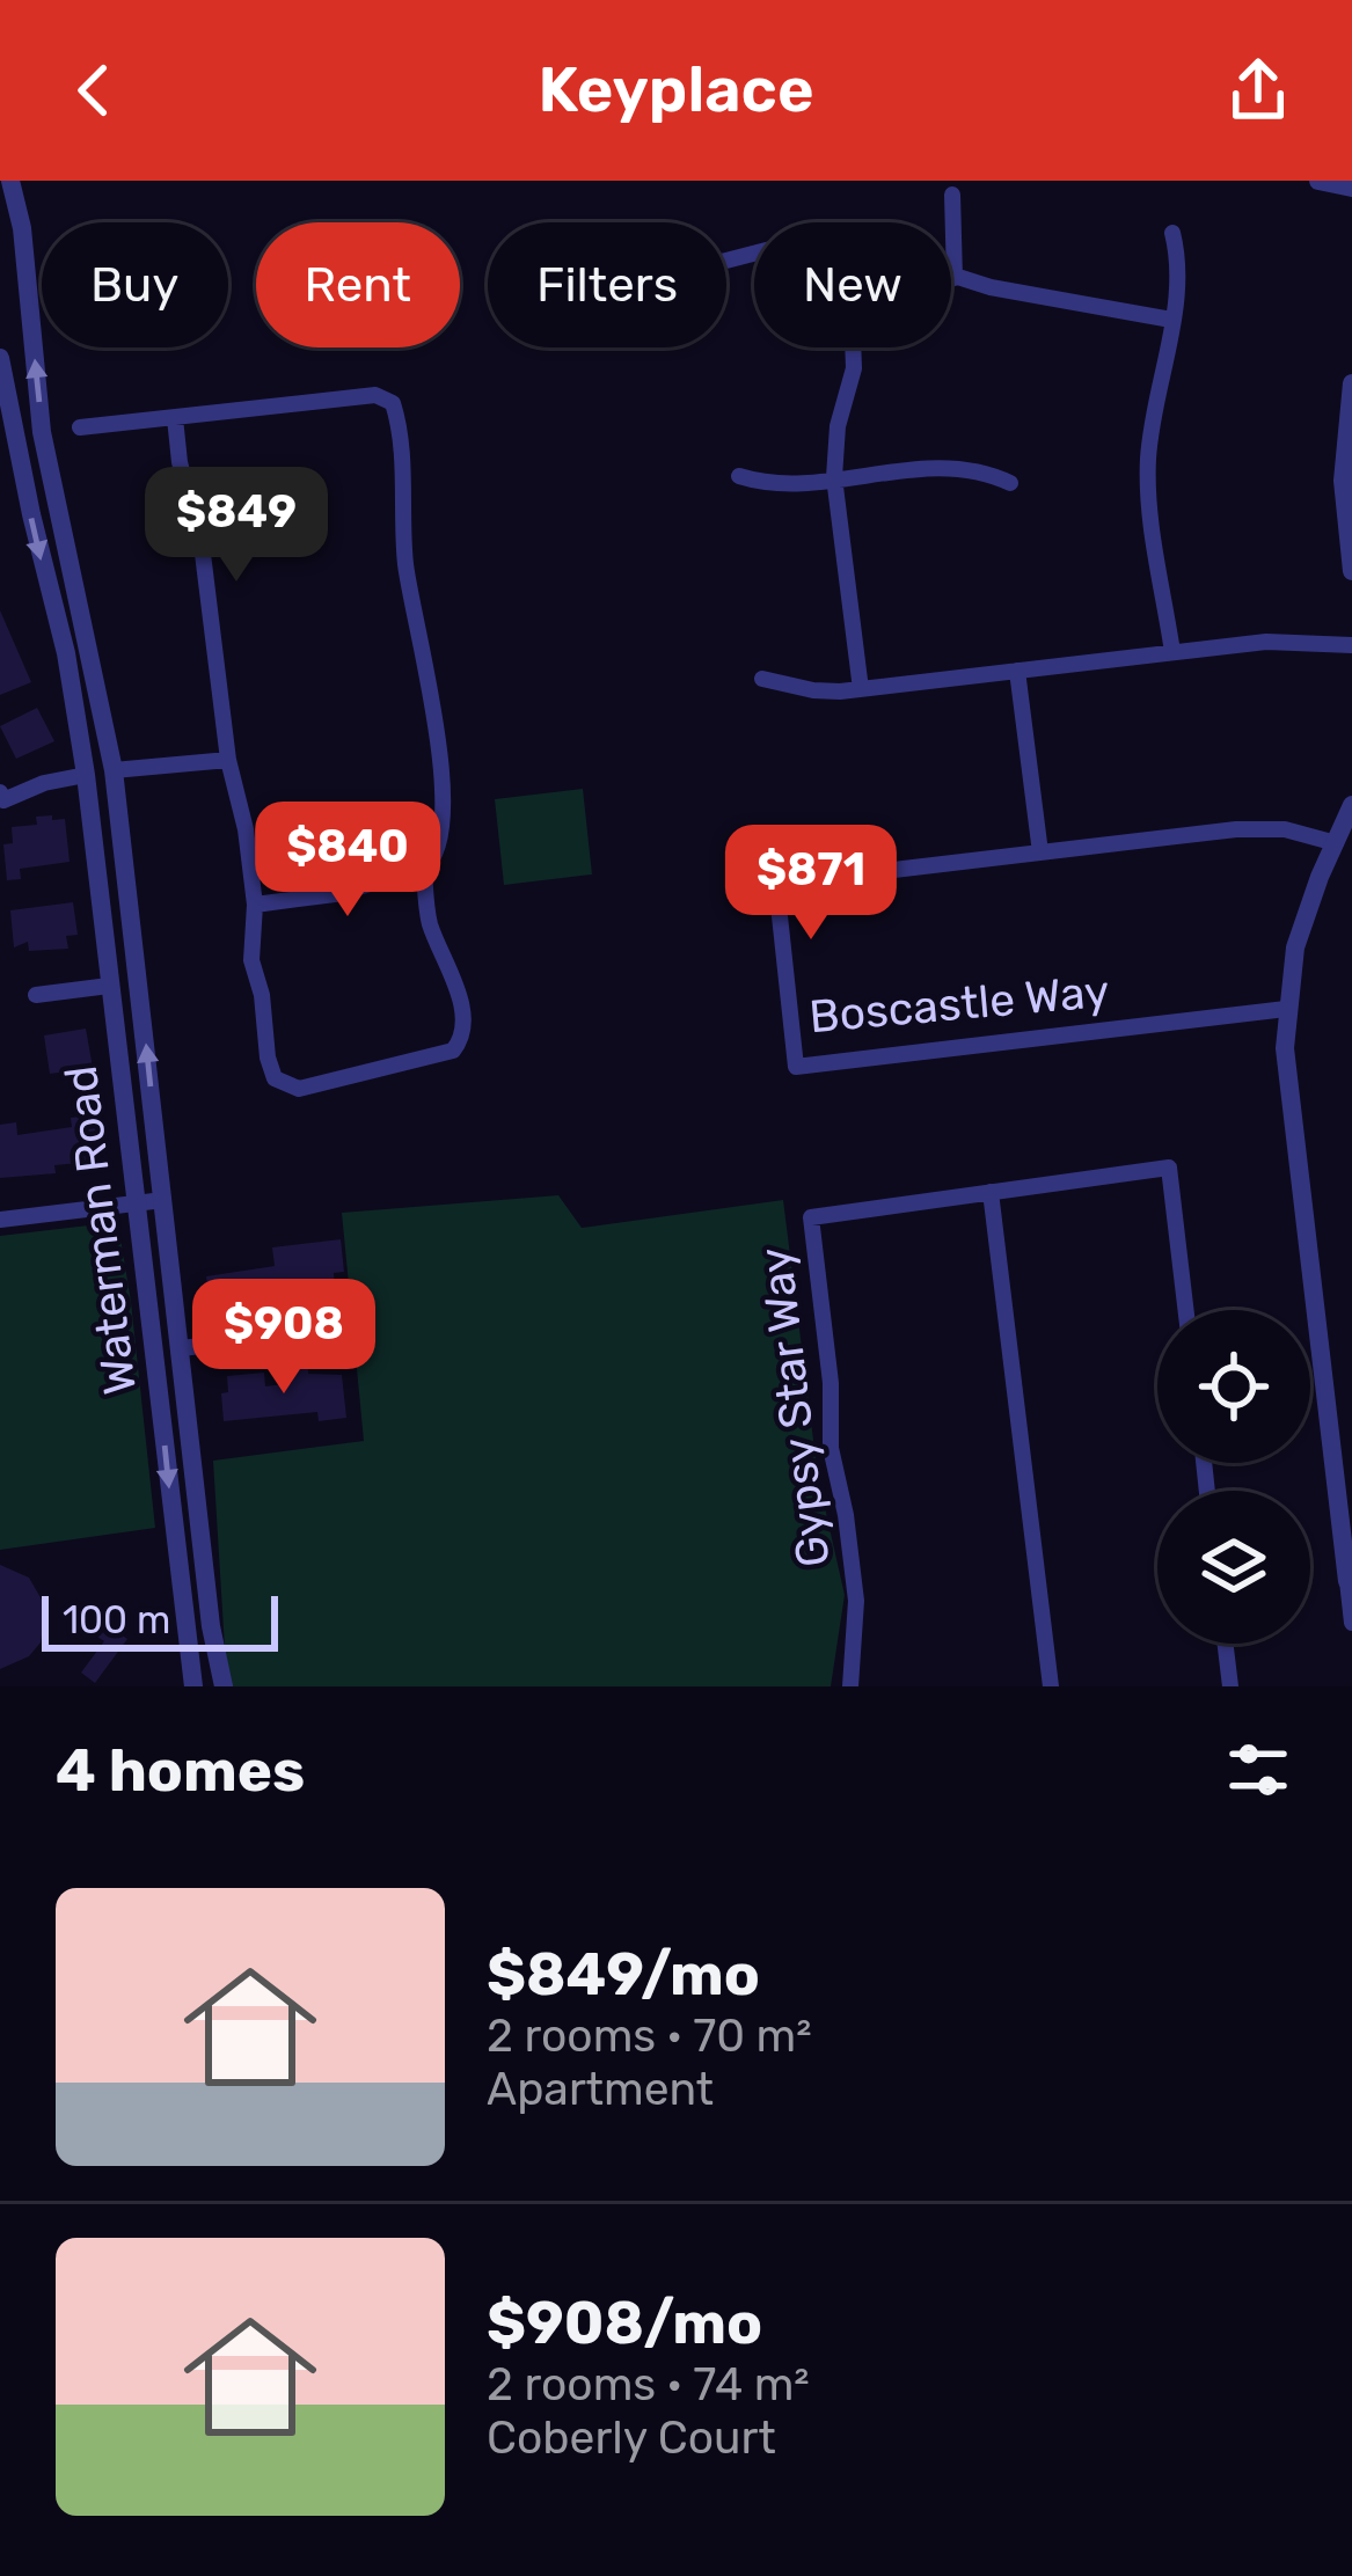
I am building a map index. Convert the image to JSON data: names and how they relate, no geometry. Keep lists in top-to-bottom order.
{
  "streets": {
    "street": ["Boscastle Way", "Waterman Road", "Gypsy Star Way"]
  },
  "scale_bar": "100 m",
  "page": {
    "header": "Keyplace",
    "chip": [
      "Buy",
      "Rent",
      "Filters",
      "New"
    ],
    "price": [
      "$849",
      "$840",
      "$871",
      "$908"
    ],
    "scale": "100 m",
    "heading": "4 homes",
    "list": [
      {
        "name": "$849/mo",
        "note": "2 rooms · 70 m² · Apartment"
      },
      {
        "name": "$908/mo",
        "note": "2 rooms · 74 m² · Coberly Court"
      }
    ]
  }
}
